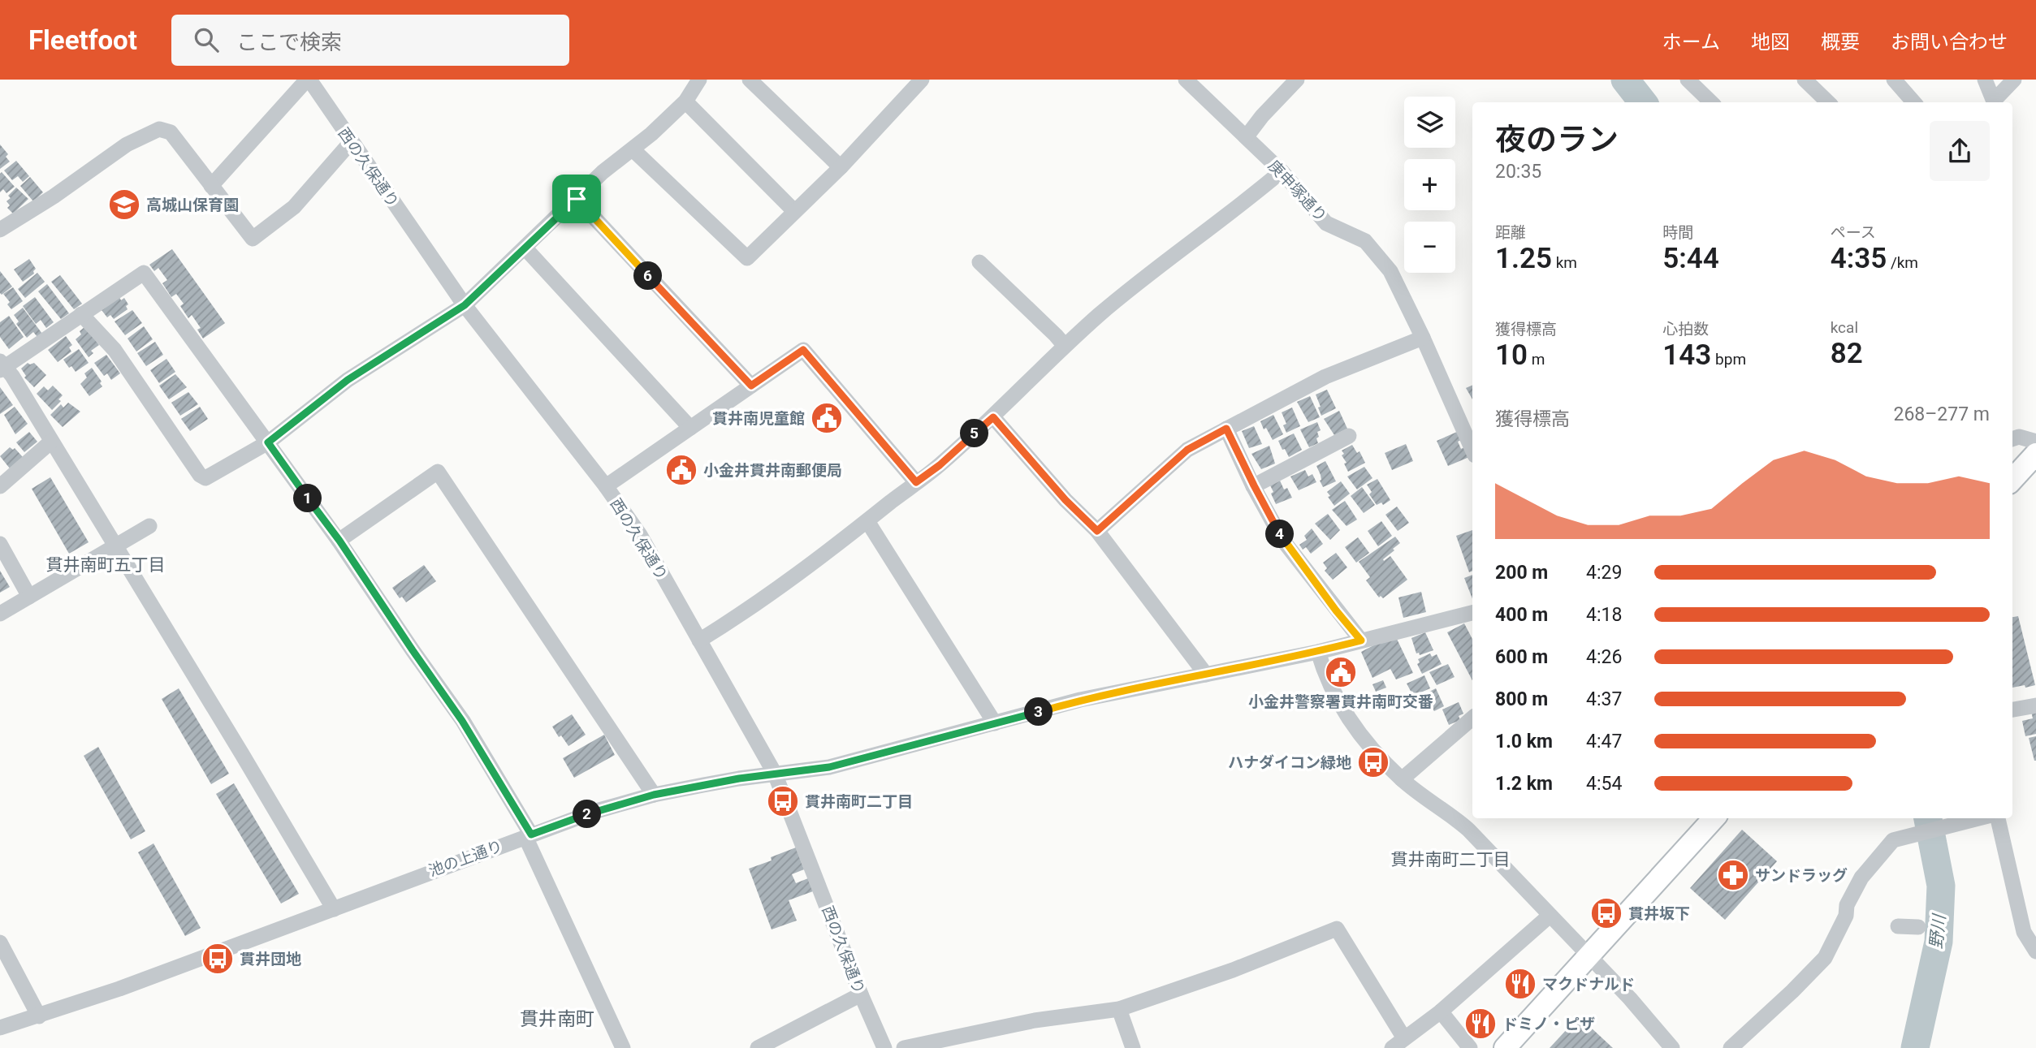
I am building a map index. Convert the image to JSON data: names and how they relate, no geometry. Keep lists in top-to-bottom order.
{
  "streets": {
    "street": ["西の久保通り", "庚申塚通り", "池の上通り"]
  },
  "crossings": [
    ["西の久保通り", "池の上通り"]
  ],
  "districts": ["貫井南町五丁目", "貫井南町二丁目", "貫井南町"],
  "water": ["野川"],
  "places": {
    "school or university": ["高城山保育園"],
    "public building": ["貫井南児童館", "小金井貫井南郵便局", "小金井警察署貫井南町交番"],
    "bus stop": [
      "ハナダイコン緑地",
      "貫井南町二丁目",
      "貫井坂下",
      "貫井団地"
    ],
    "pharmacy": ["サンドラッグ"],
    "restaurant": ["マクドナルド", "ドミノ・ピザ"]
  },
  "page": {
    "header": "Fleetfoot",
    "search": "ここで検索",
    "nav": [
      "ホーム",
      "地図",
      "概要",
      "お問い合わせ"
    ],
    "map_buttons": ["+", "−"],
    "heading": ["夜のラン", "20:35"],
    "stats": [
      ["距離", "1.25 km"],
      ["時間", "5:44"],
      ["ペース", "4:35 /km"],
      ["獲得標高", "10 m"],
      ["心拍数", "143 bpm"],
      ["kcal", "82"]
    ],
    "pins": [
      "6",
      "5",
      "1",
      "4",
      "3",
      "2"
    ],
    "chart": ["獲得標高", "268–277 m"],
    "list": [
      {
        "name": "200 m",
        "note": "4:29"
      },
      {
        "name": "400 m",
        "note": "4:18"
      },
      {
        "name": "600 m",
        "note": "4:26"
      },
      {
        "name": "800 m",
        "note": "4:37"
      },
      {
        "name": "1.0 km",
        "note": "4:47"
      },
      {
        "name": "1.2 km",
        "note": "4:54"
      }
    ]
  }
}
